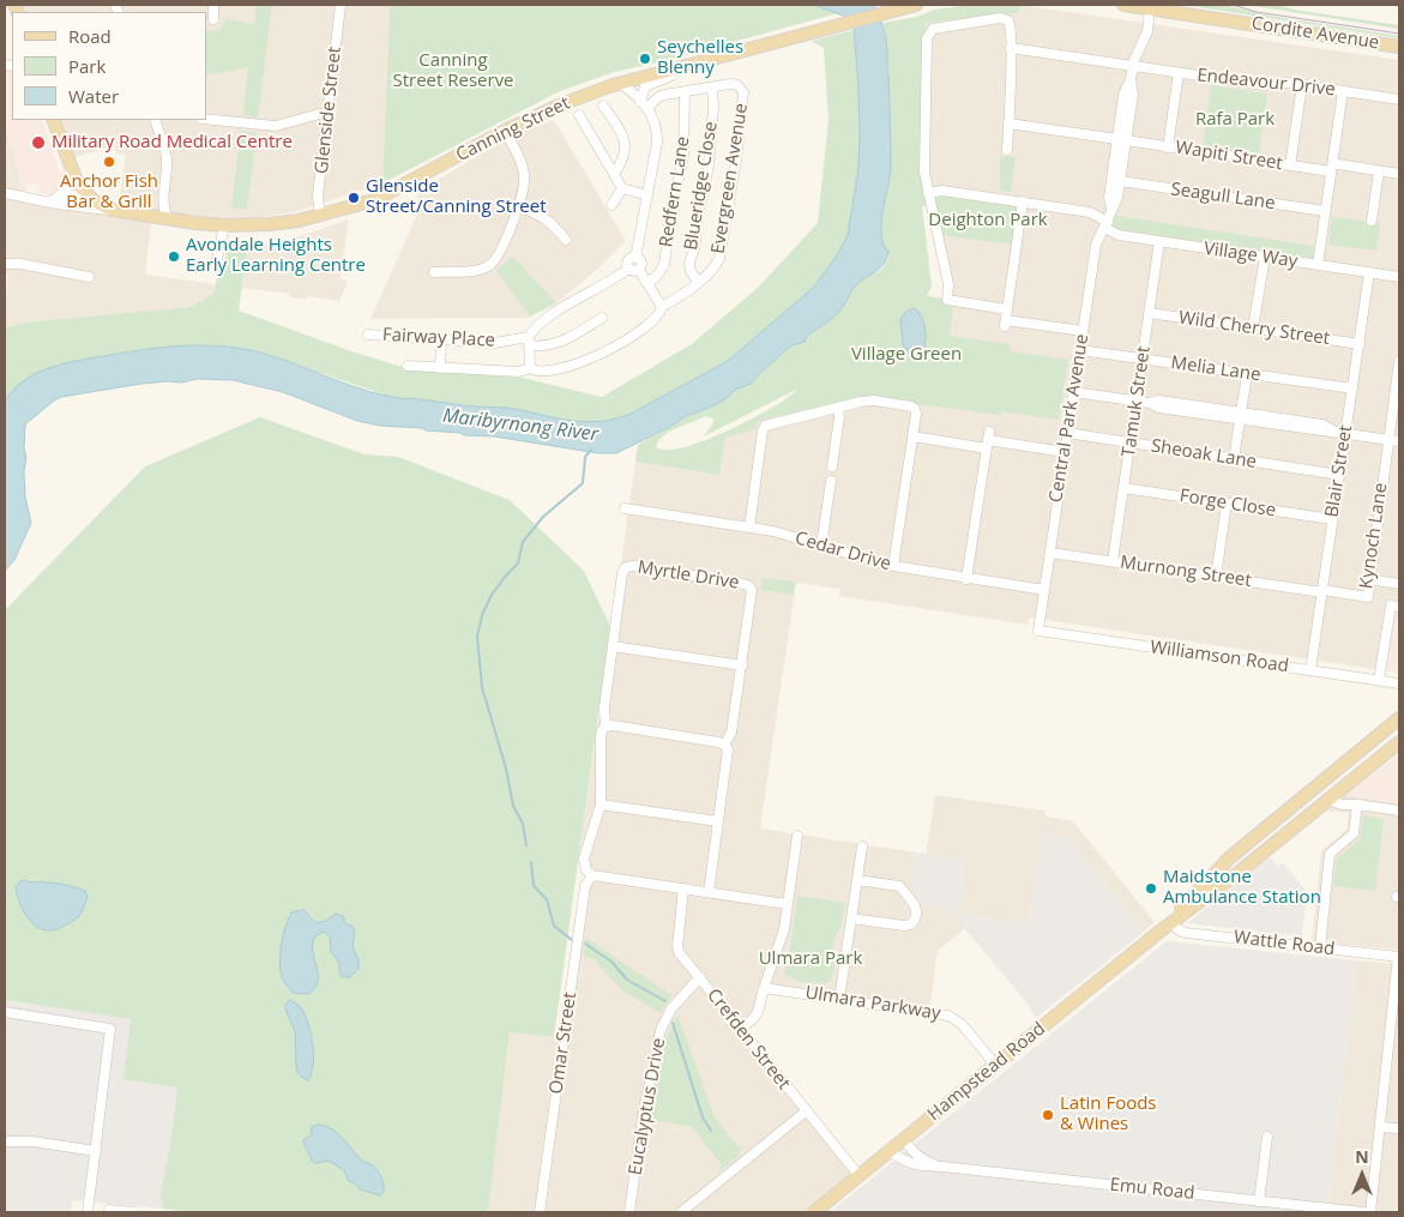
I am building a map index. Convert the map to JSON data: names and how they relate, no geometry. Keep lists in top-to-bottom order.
{
  "streets": {
    "main road": ["Cordite Avenue", "Canning Street", "Hampstead Road"],
    "street": [
      "Endeavour Drive",
      "Glenside Street",
      "Wapiti Street",
      "Evergreen Avenue",
      "Blueridge Close",
      "Redfern Lane",
      "Seagull Lane",
      "Village Way",
      "Wild Cherry Street",
      "Fairway Place",
      "Melia Lane",
      "Tamuk Street",
      "Central Park Avenue",
      "Sheoak Lane",
      "Blair Street",
      "Forge Close",
      "Kynoch Lane",
      "Cedar Drive",
      "Murnong Street",
      "Myrtle Drive",
      "Williamson Road",
      "Wattle Road",
      "Ulmara Parkway",
      "Crefden Street",
      "Omar Street",
      "Eucalyptus Drive",
      "Emu Road"
    ]
  },
  "crossings": [
    ["Cordite Avenue", "Central Park Avenue"],
    ["Endeavour Drive", "Central Park Avenue"],
    ["Glenside Street", "Canning Street"],
    ["Wapiti Street", "Central Park Avenue"],
    ["Evergreen Avenue", "Blueridge Close"],
    ["Evergreen Avenue", "Redfern Lane"],
    ["Seagull Lane", "Central Park Avenue"],
    ["Village Way", "Tamuk Street"],
    ["Village Way", "Central Park Avenue"],
    ["Village Way", "Blair Street"],
    ["Wild Cherry Street", "Tamuk Street"],
    ["Wild Cherry Street", "Blair Street"],
    ["Melia Lane", "Tamuk Street"],
    ["Melia Lane", "Central Park Avenue"],
    ["Melia Lane", "Blair Street"],
    ["Tamuk Street", "Sheoak Lane"],
    ["Tamuk Street", "Forge Close"],
    ["Tamuk Street", "Murnong Street"],
    ["Central Park Avenue", "Sheoak Lane"],
    ["Central Park Avenue", "Cedar Drive"],
    ["Central Park Avenue", "Murnong Street"],
    ["Central Park Avenue", "Williamson Road"],
    ["Sheoak Lane", "Blair Street"],
    ["Blair Street", "Forge Close"],
    ["Blair Street", "Kynoch Lane"],
    ["Blair Street", "Murnong Street"],
    ["Blair Street", "Williamson Road"],
    ["Kynoch Lane", "Murnong Street"],
    ["Myrtle Drive", "Omar Street"],
    ["Wattle Road", "Hampstead Road"],
    ["Ulmara Parkway", "Hampstead Road"],
    ["Crefden Street", "Hampstead Road"],
    ["Crefden Street", "Eucalyptus Drive"],
    ["Hampstead Road", "Emu Road"]
  ],
  "water": ["Maribyrnong River"],
  "parks": [
    "Canning Street Reserve",
    "Rafa Park",
    "Deighton Park",
    "Village Green",
    "Ulmara Park"
  ],
  "places": [
    "Seychelles Blenny",
    "Military Road Medical Centre",
    "Anchor Fish Bar & Grill",
    "Glenside Street/Canning Street",
    "Avondale Heights Early Learning Centre",
    "Maidstone Ambulance Station",
    "Latin Foods & Wines"
  ],
  "legend": ["Road", "Park", "Water"],
  "north": "top"
}
